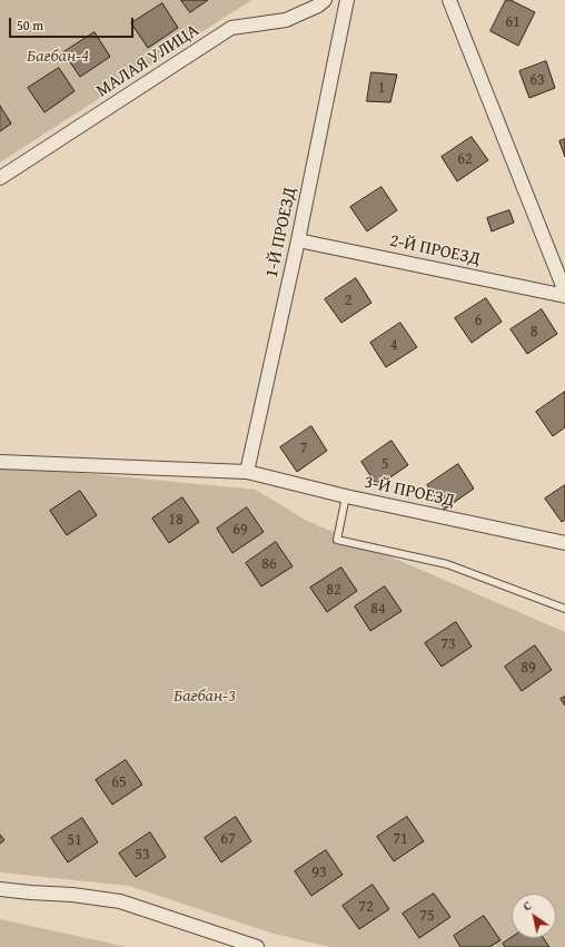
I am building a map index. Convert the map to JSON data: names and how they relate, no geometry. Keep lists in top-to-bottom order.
{
  "streets": {
    "street": [
      "МАЛАЯ УЛИЦА",
      "1-Й ПРОЕЗД",
      "2-Й ПРОЕЗД",
      "3-Й ПРОЕЗД"
    ]
  },
  "crossings": [
    ["1-Й ПРОЕЗД", "2-Й ПРОЕЗД"],
    ["1-Й ПРОЕЗД", "3-Й ПРОЕЗД"]
  ],
  "parks": ["Бағбан-4", "Бағбан-3"],
  "house_numbers": [
    "61",
    "63",
    "1",
    "62",
    "2",
    "6",
    "8",
    "4",
    "7",
    "5",
    "18",
    "69",
    "86",
    "82",
    "84",
    "73",
    "89",
    "65",
    "67",
    "71",
    "51",
    "53",
    "93",
    "72",
    "75"
  ],
  "scale_bar": "50 m",
  "north": "top left"
}
